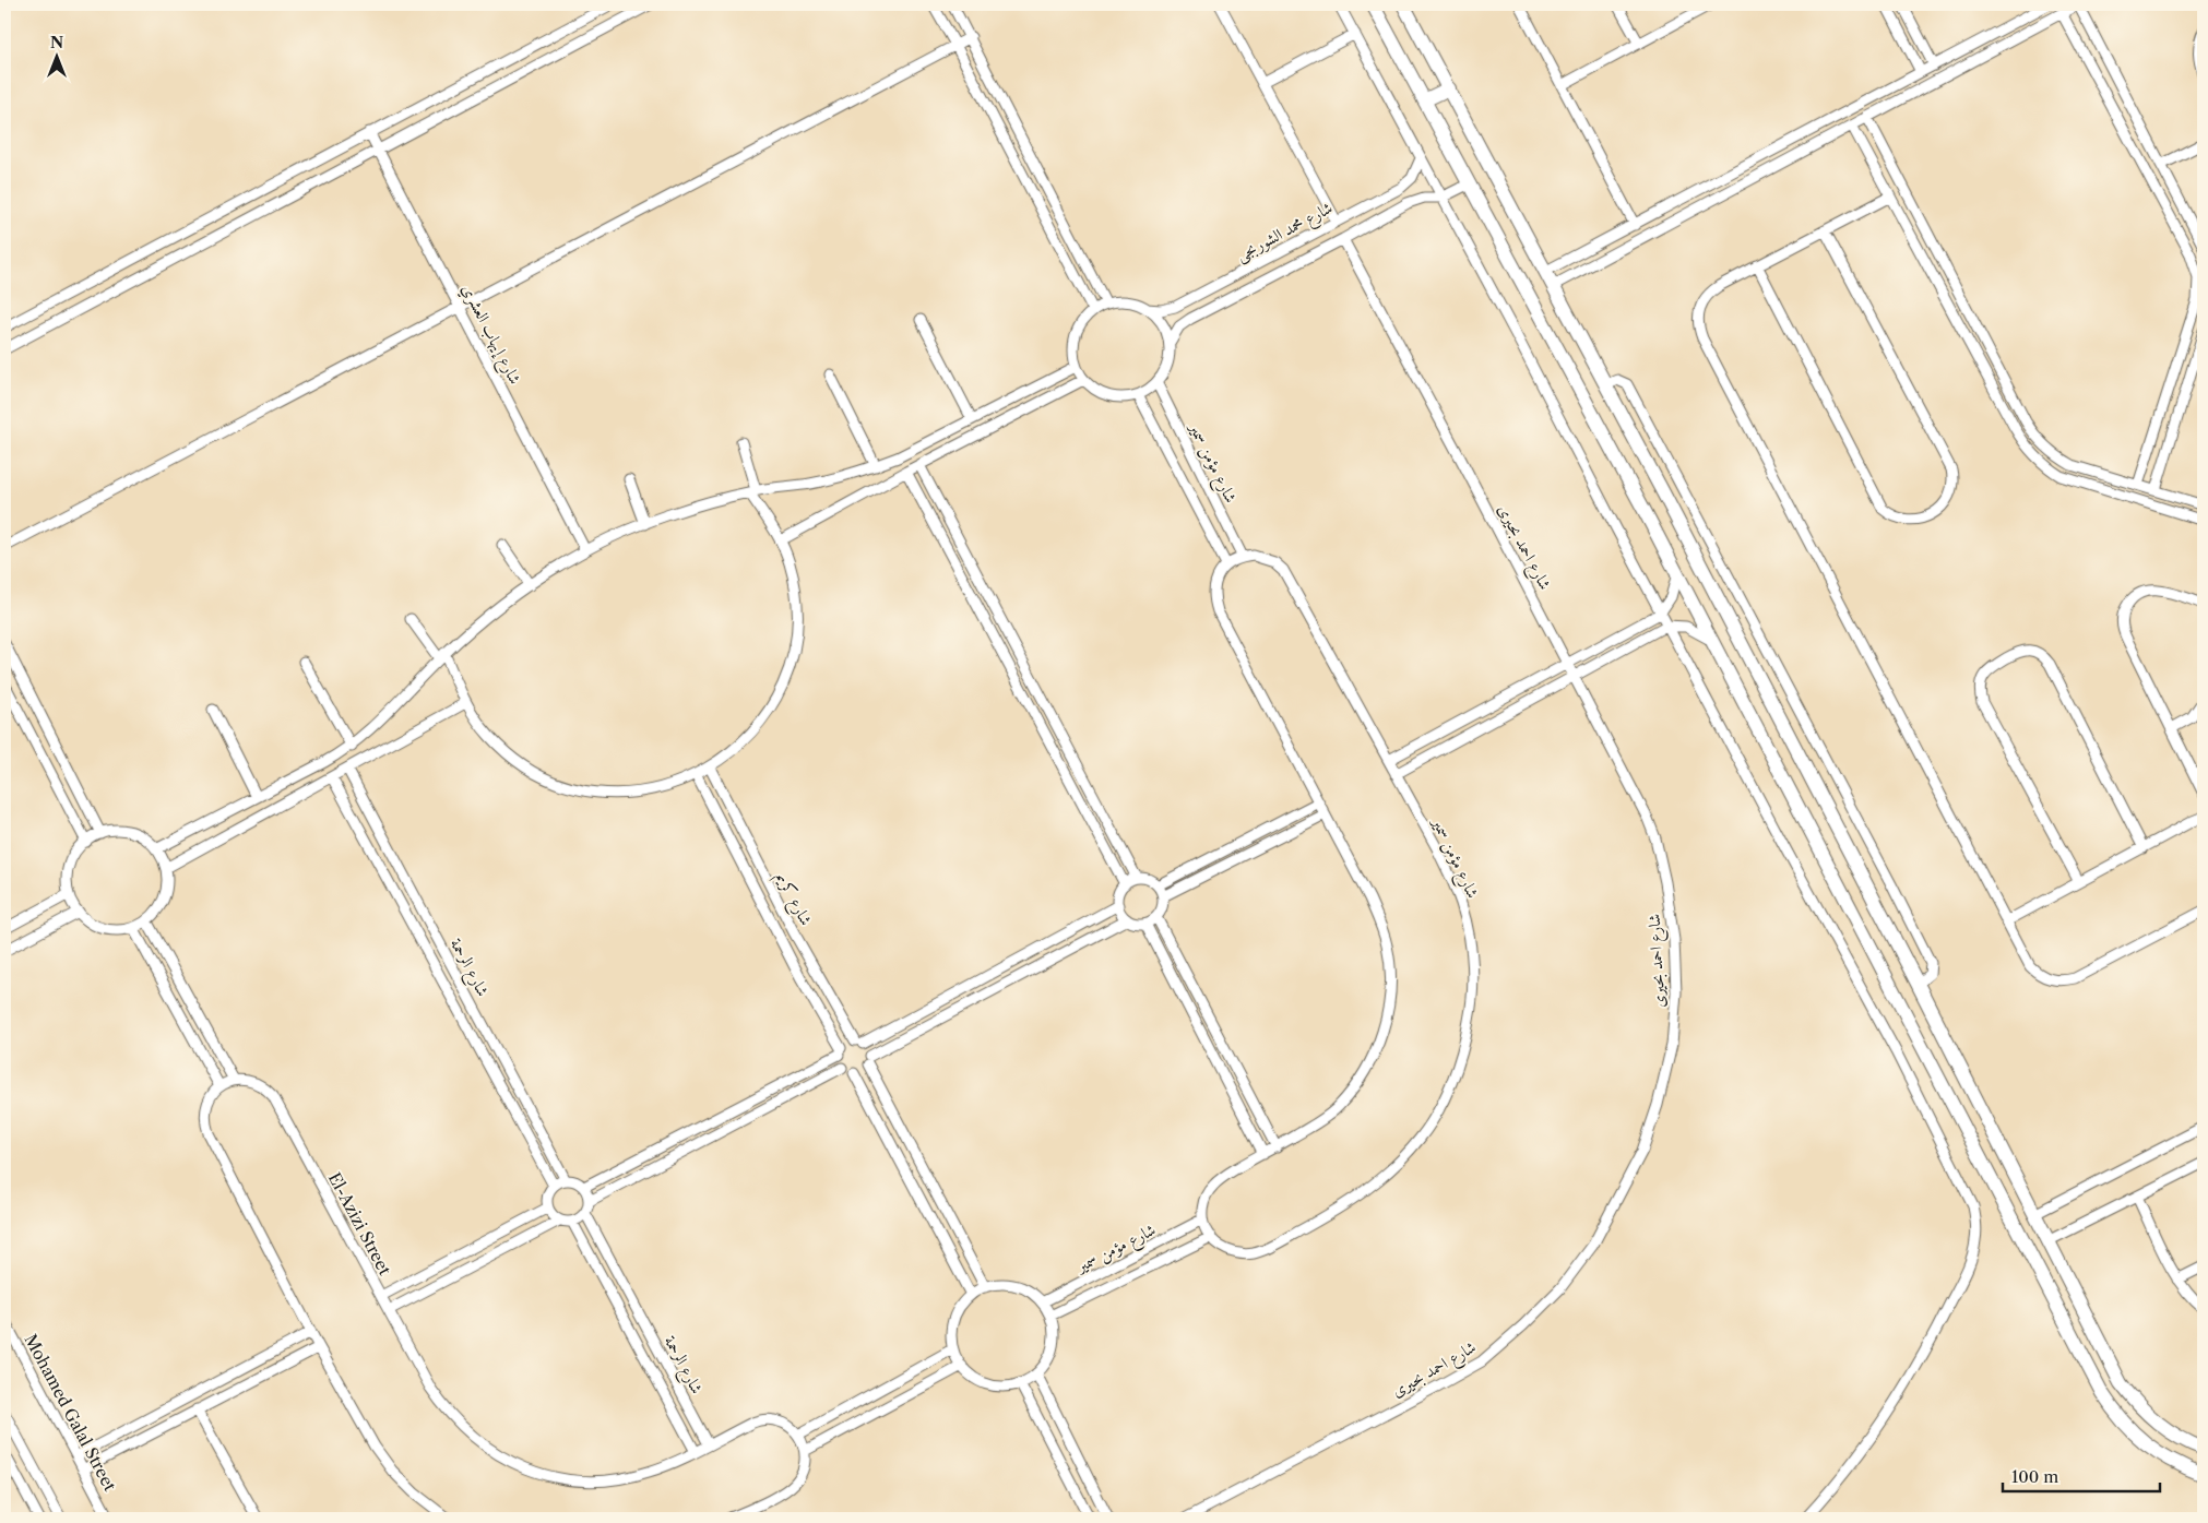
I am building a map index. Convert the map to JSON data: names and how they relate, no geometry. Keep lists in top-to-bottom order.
{
  "streets": {
    "street": [
      "شارع محمد الشوربجى",
      "شارع إيهاب العشري",
      "شارع مؤمن سمير",
      "شارع احمد بحيرى",
      "شارع كريم",
      "شارع الرحمة",
      "El-Azizi Street",
      "Mohamed Galal Street"
    ]
  },
  "crossings": [
    ["شارع محمد الشوربجى", "شارع مؤمن سمير"],
    ["شارع محمد الشوربجى", "شارع احمد بحيرى"],
    ["شارع الرحمة", "El-Azizi Street"]
  ],
  "scale_bar": "100 m",
  "north": "top"
}
